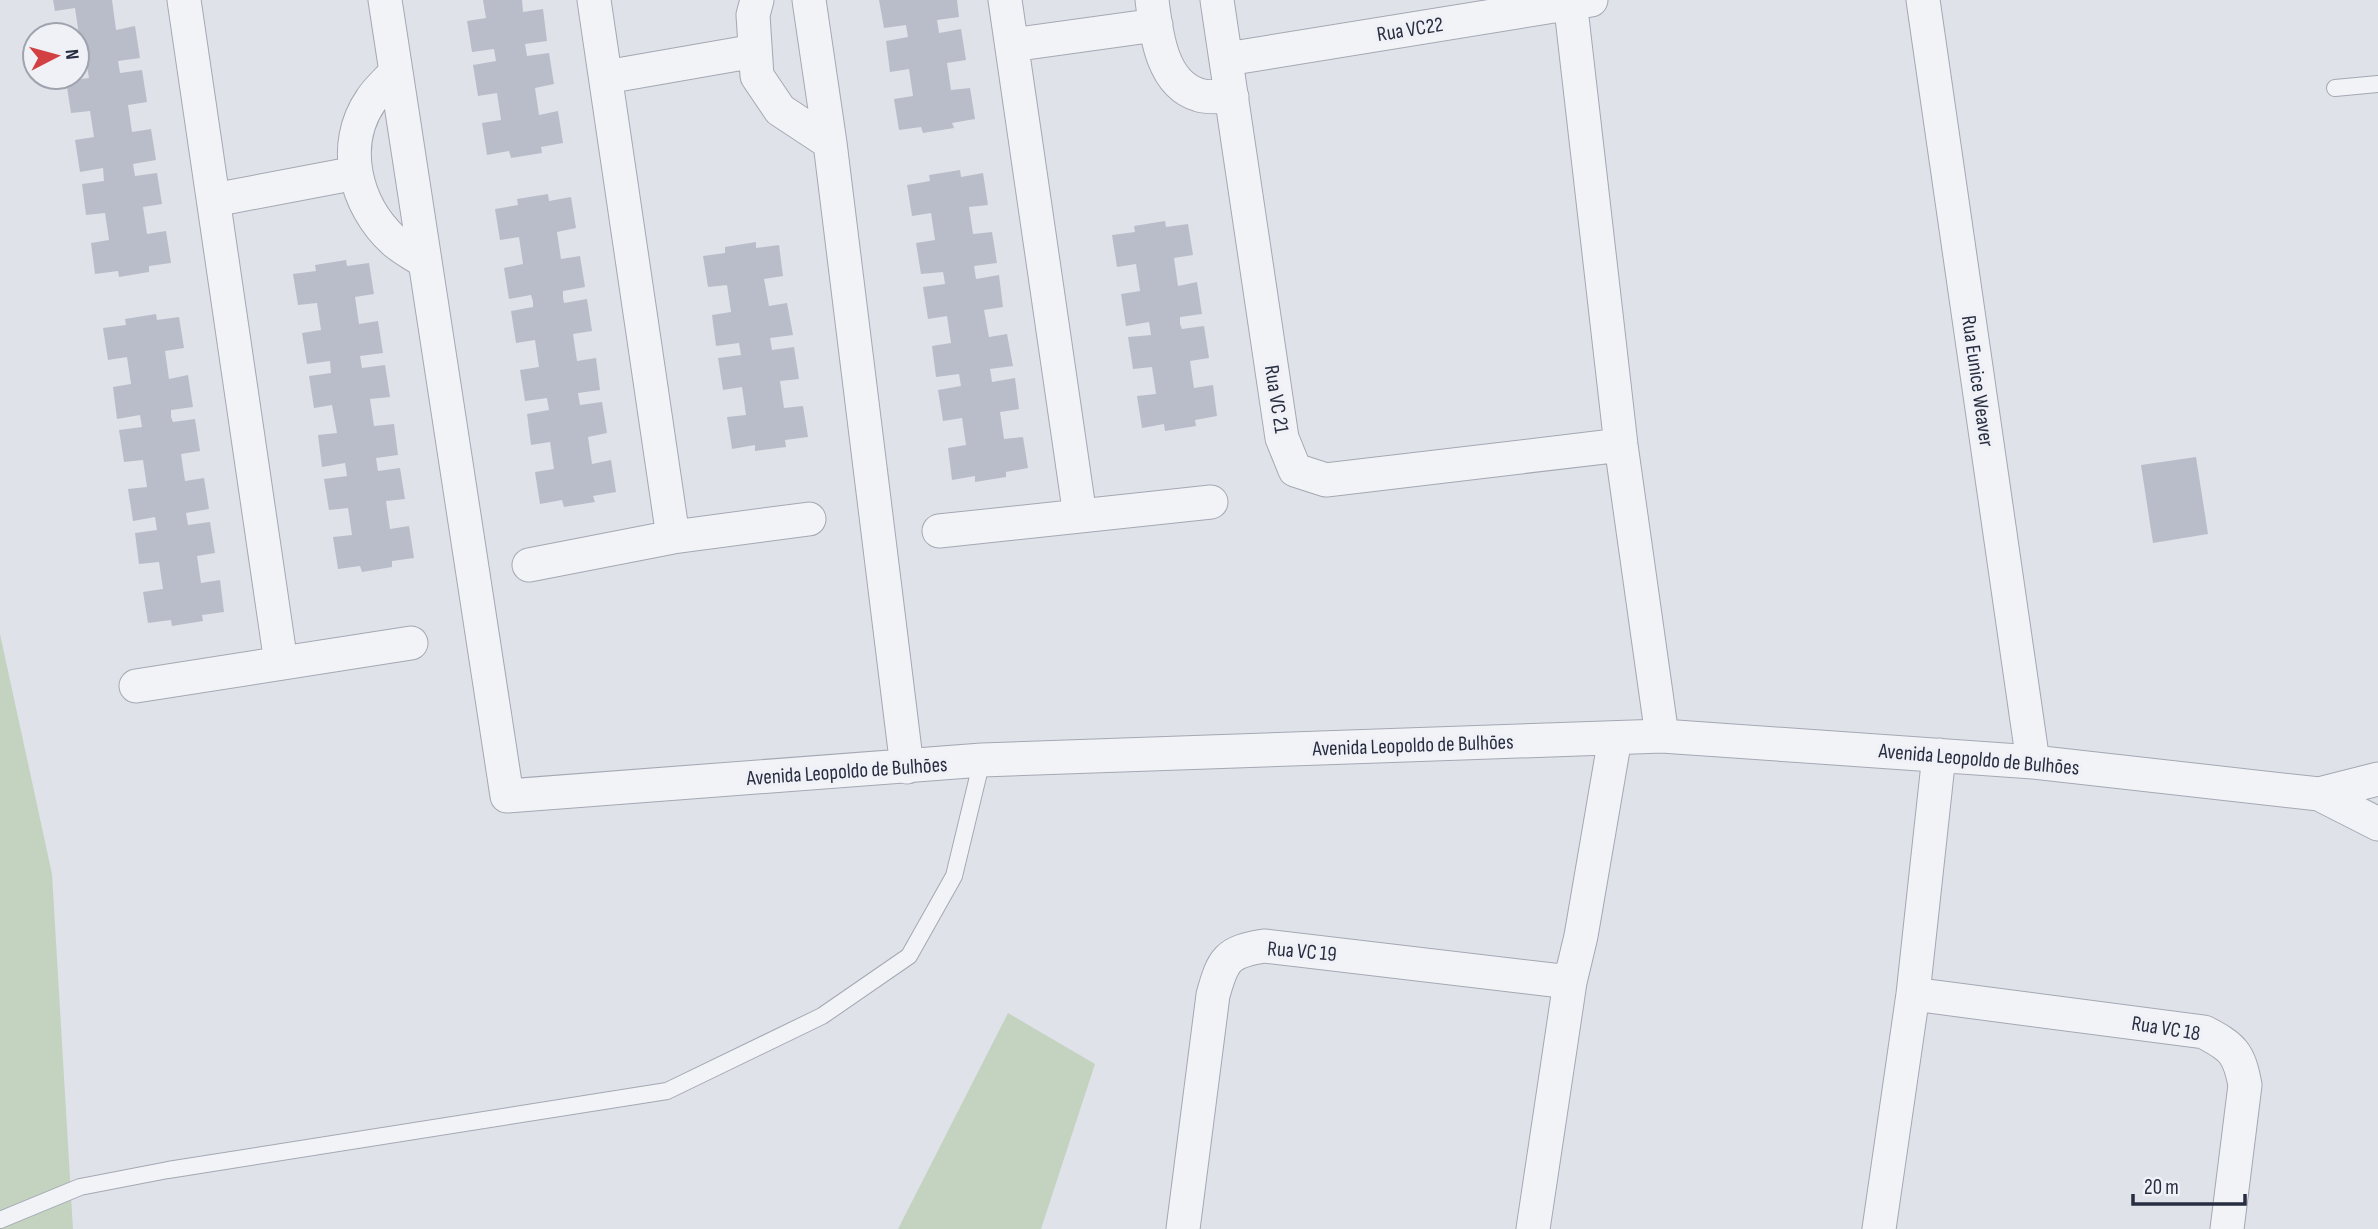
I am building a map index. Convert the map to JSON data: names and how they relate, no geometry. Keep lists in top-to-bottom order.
{
  "streets": {
    "street": [
      "Rua VC22",
      "Rua Eunice Weaver",
      "Rua VC 21",
      "Avenida Leopoldo de Bulhões",
      "Rua VC 19",
      "Rua VC 18"
    ]
  },
  "crossings": [
    ["Rua VC22", "Rua VC 21"],
    ["Rua Eunice Weaver", "Avenida Leopoldo de Bulhões"]
  ],
  "scale_bar": "20 m",
  "north": "right"
}
